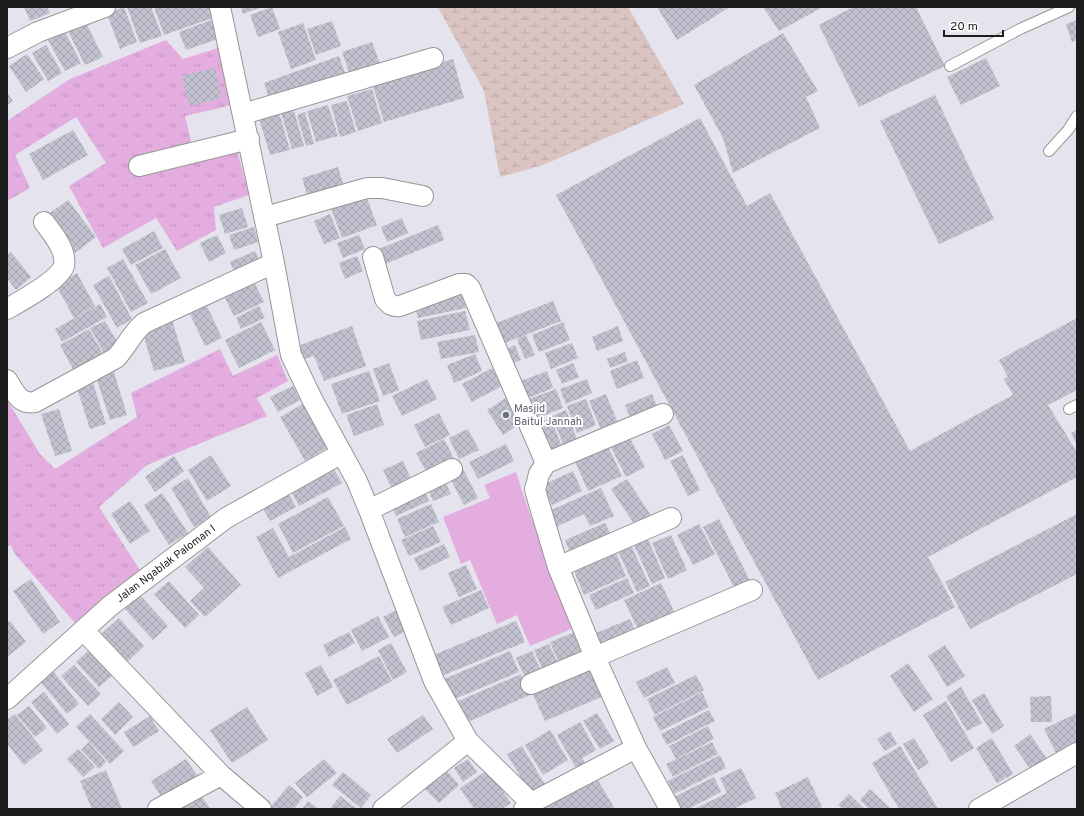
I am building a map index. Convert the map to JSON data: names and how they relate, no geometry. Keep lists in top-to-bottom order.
{
  "streets": {
    "street": ["Jalan Ngablak Paloman I"]
  },
  "places": ["Masjid Baitul Jannah"],
  "scale_bar": "20 m"
}
